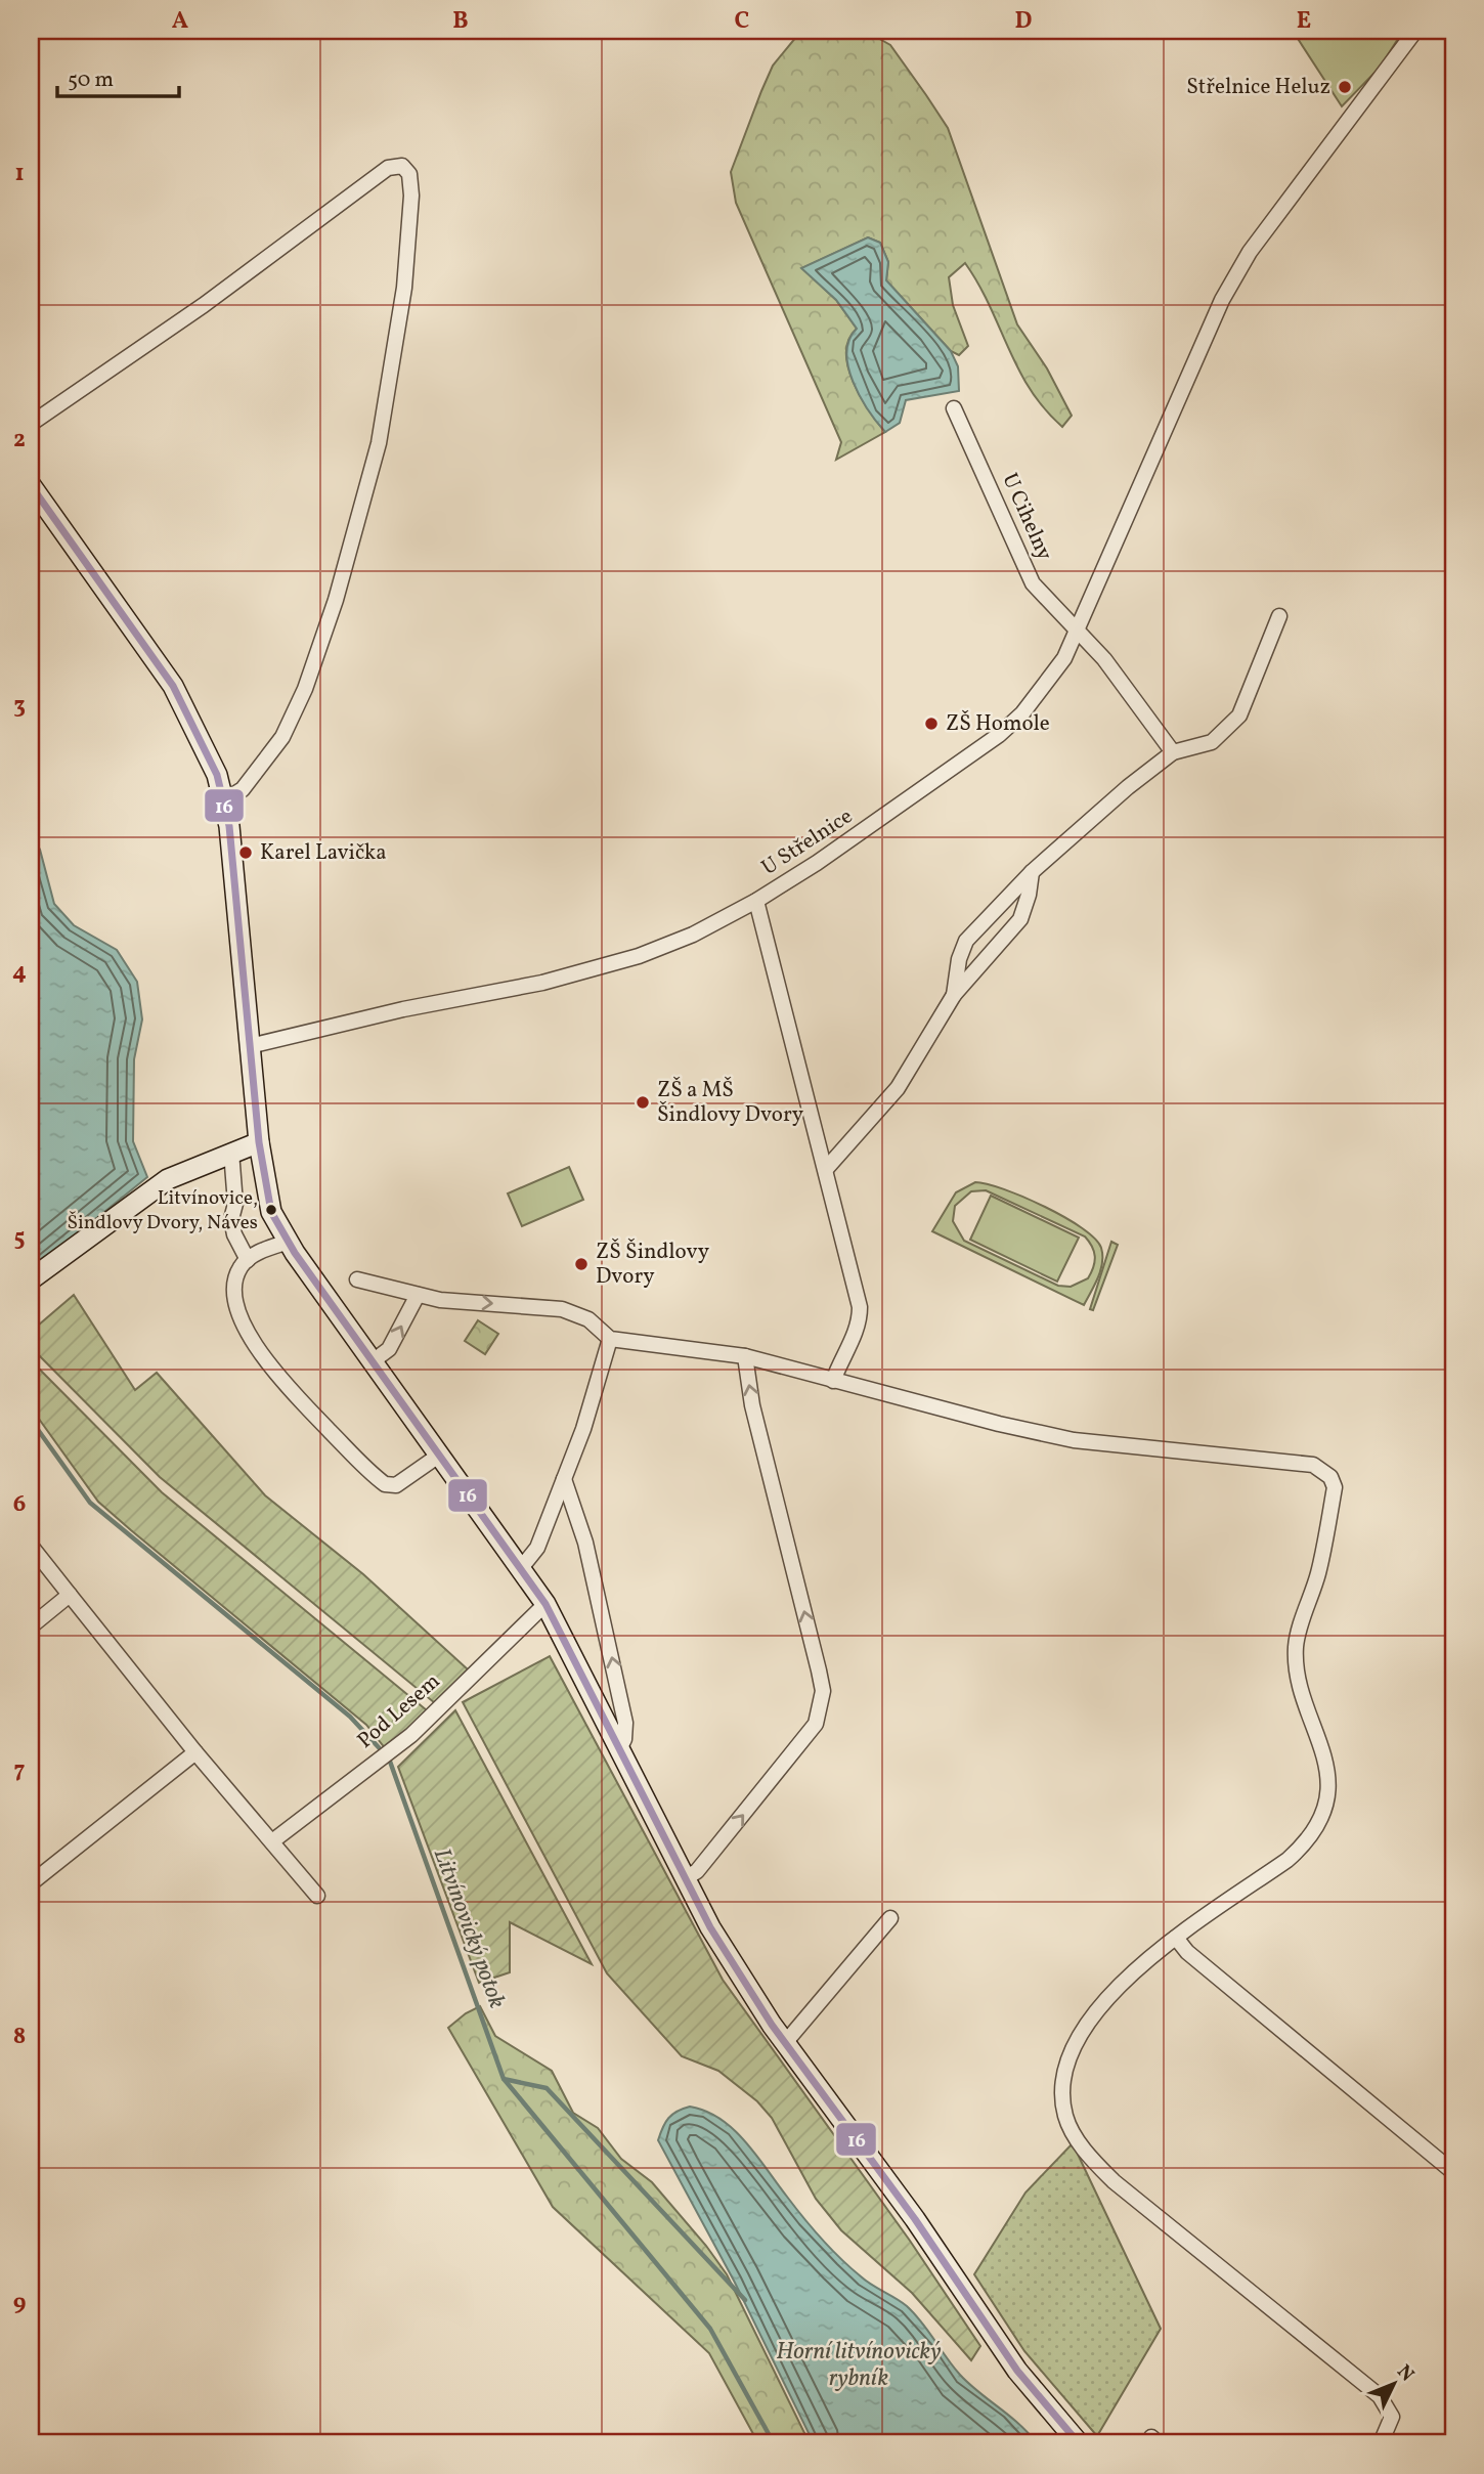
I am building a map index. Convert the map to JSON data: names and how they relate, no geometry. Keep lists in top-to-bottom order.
{
  "streets": {
    "street": ["U Cihelny", "U Střelnice", "Pod Lesem"]
  },
  "crossings": [
    ["U Cihelny", "U Střelnice"]
  ],
  "water": ["Litvínovický potok", "Horní litvínovický rybník"],
  "places": [
    "Střelnice Heluz",
    "ZŠ Homole",
    "Karel Lavička",
    "ZŠ a MŠ Šindlovy Dvory",
    "Litvínovice, Šindlovy Dvory, Náves",
    "ZŠ Šindlovy Dvory"
  ],
  "lines": ["transit line 16"],
  "scale_bar": "50 m",
  "north": "top right",
  "grid": {
    "columns": [
      "A",
      "B",
      "C",
      "D",
      "E"
    ],
    "rows": [
      "1",
      "2",
      "3",
      "4",
      "5",
      "6",
      "7",
      "8",
      "9"
    ]
  }
}
